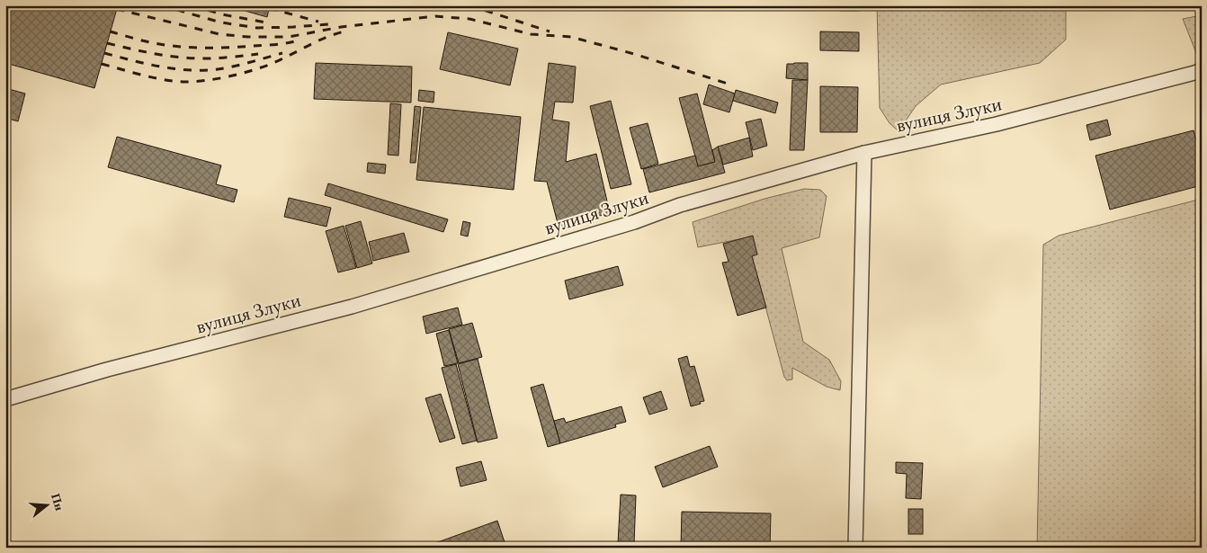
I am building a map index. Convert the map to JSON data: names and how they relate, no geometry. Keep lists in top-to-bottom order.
{
  "streets": {
    "street": ["вулиця Злуки"]
  },
  "north": "right"
}
